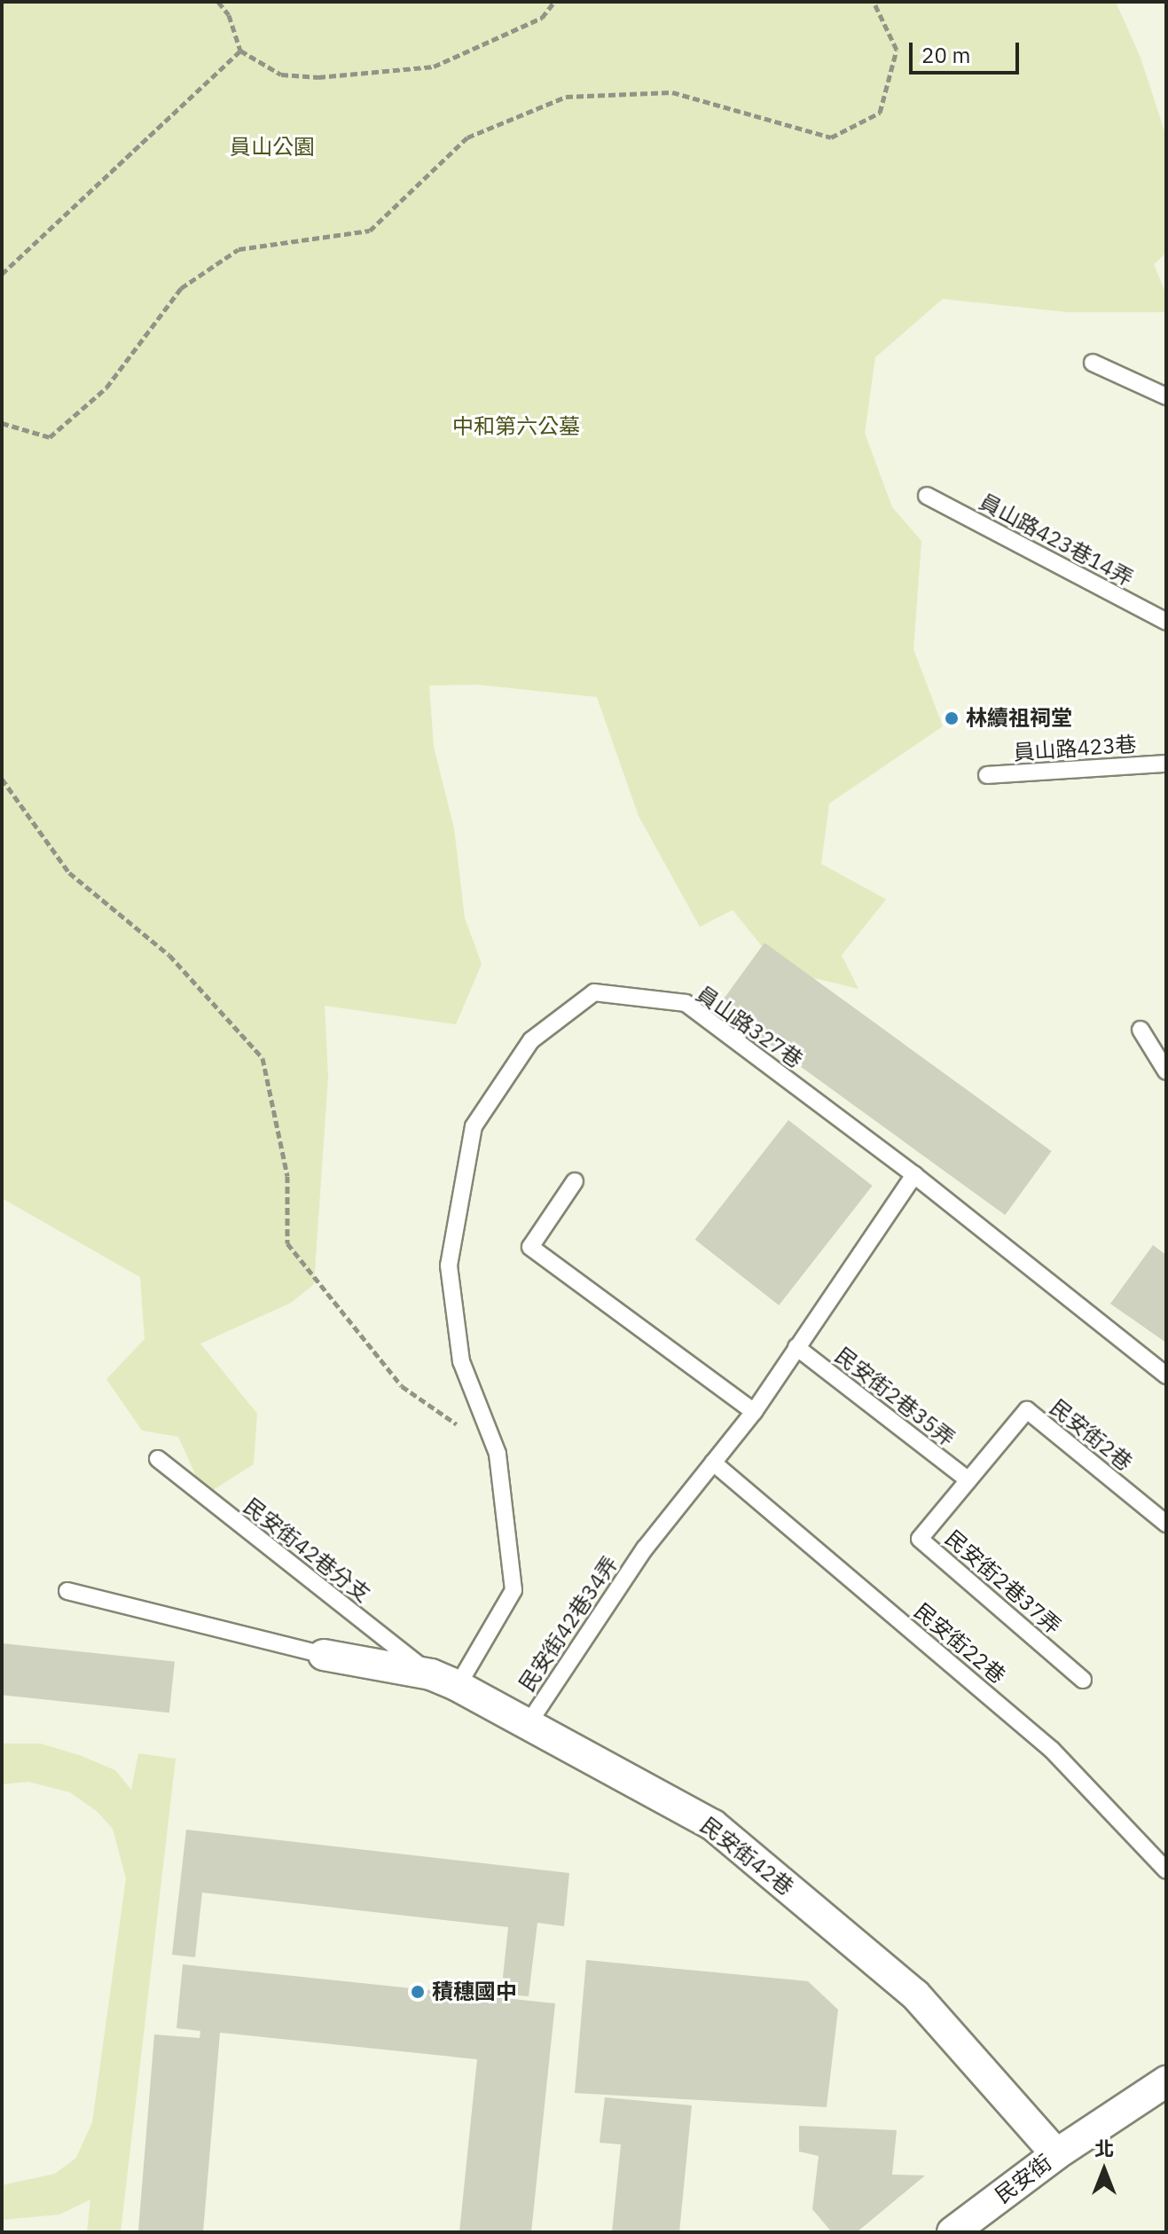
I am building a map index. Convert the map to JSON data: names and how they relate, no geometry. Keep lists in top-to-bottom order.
{
  "streets": {
    "street": ["民安街42巷", "民安街"],
    "lane": [
      "員山路423巷14弄",
      "員山路423巷",
      "員山路327巷",
      "民安街2巷35弄",
      "民安街2巷",
      "民安街42巷分支",
      "民安街2巷37弄",
      "民安街42巷34弄",
      "民安街22巷"
    ]
  },
  "crossings": [
    ["員山路327巷", "民安街42巷分支"],
    ["員山路327巷", "民安街42巷34弄"],
    ["員山路327巷", "民安街42巷"],
    ["民安街2巷35弄", "民安街2巷"],
    ["民安街2巷35弄", "民安街2巷37弄"],
    ["民安街2巷35弄", "民安街42巷34弄"],
    ["民安街2巷", "民安街2巷37弄"],
    ["民安街42巷分支", "民安街42巷"],
    ["民安街42巷34弄", "民安街22巷"],
    ["民安街42巷34弄", "民安街42巷"],
    ["民安街42巷", "民安街"]
  ],
  "parks": ["員山公園", "中和第六公墓"],
  "places": ["林續祖祠堂", "積穗國中"],
  "scale_bar": "20 m",
  "north": "top"
}
